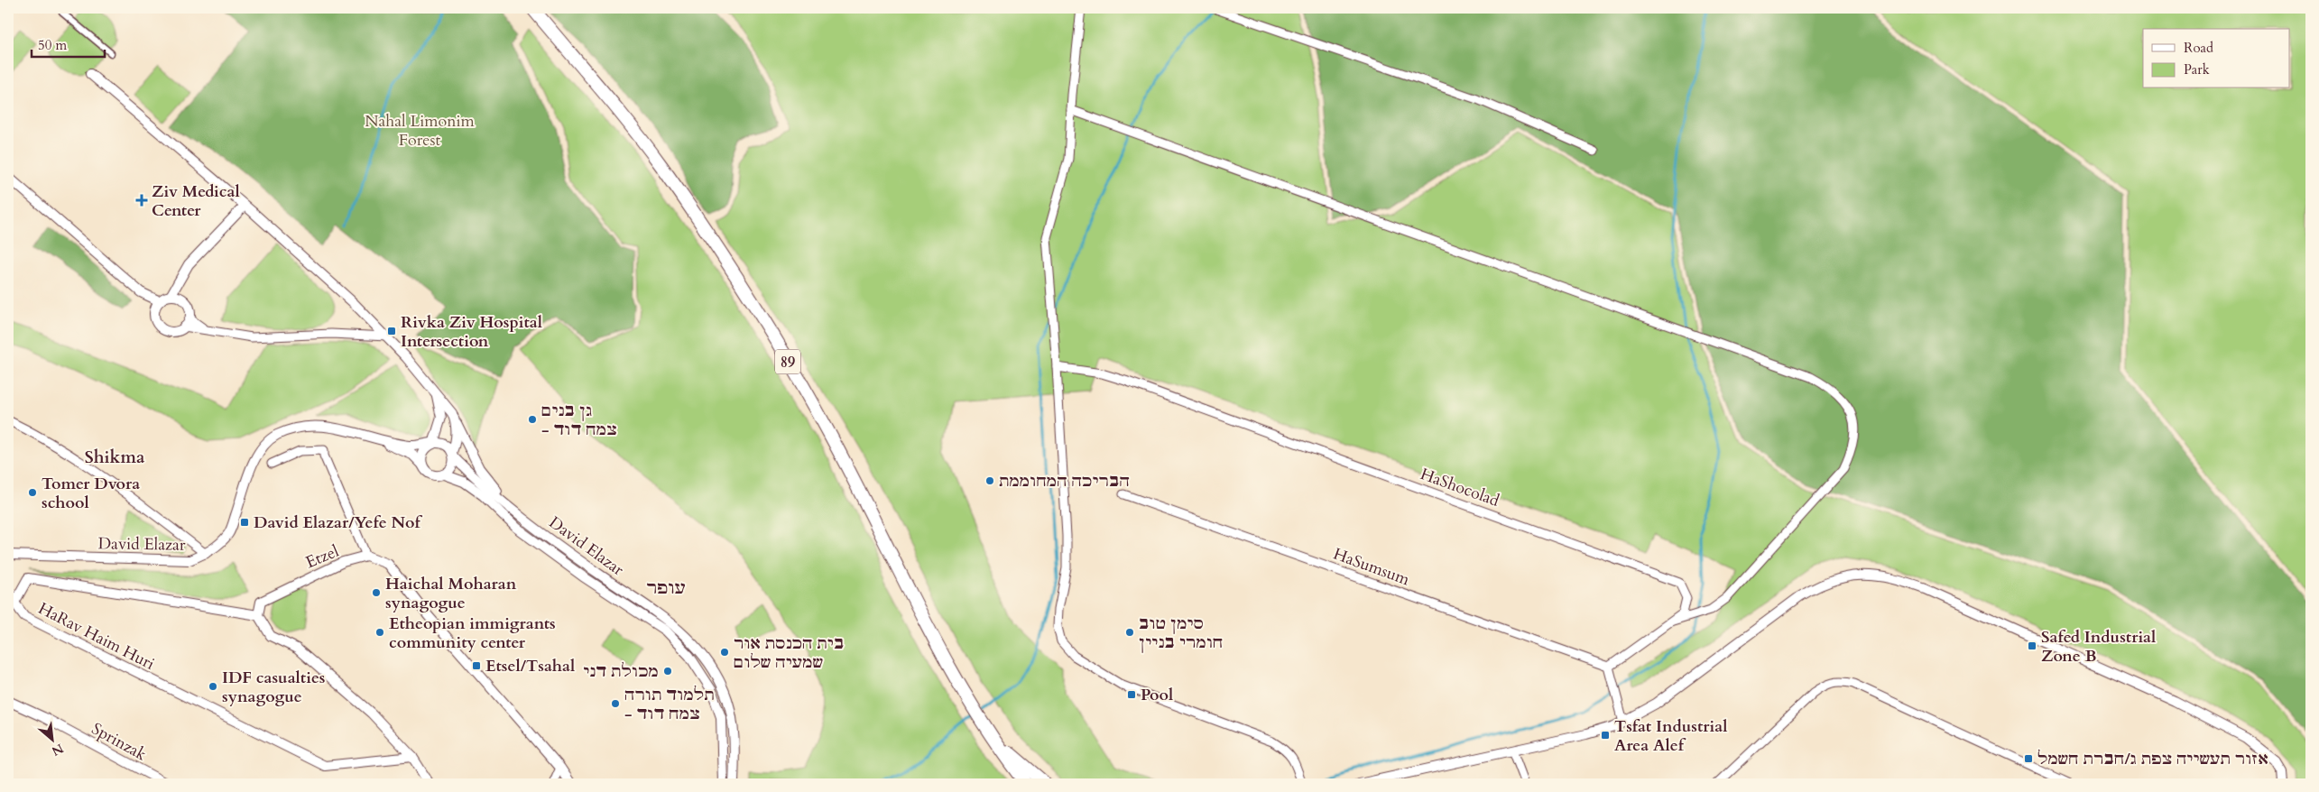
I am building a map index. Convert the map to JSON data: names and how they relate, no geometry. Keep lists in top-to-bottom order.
{
  "streets": {
    "highway": ["89"],
    "street": [
      "HaShocolad",
      "David Elazar",
      "Etzel",
      "HaSumsum",
      "HaRav Haim Huri",
      "Sprinzak"
    ]
  },
  "crossings": [
    ["HaShocolad", "HaSumsum"],
    ["Etzel", "HaRav Haim Huri"]
  ],
  "districts": ["Shikma", "עופר"],
  "parks": ["Nahal Limonim Forest"],
  "places": {
    "health": ["Ziv Medical Center"],
    "transit": [
      "Rivka Ziv Hospital Intersection",
      "David Elazar/Yefe Nof",
      "Safed Industrial Zone B",
      "Etsel/Tsahal",
      "Pool",
      "Tsfat Industrial Area Alef",
      "אזור תעשייה צפת ג/חברת חשמל"
    ],
    "other": [
      "גן בנים - צמח דוד",
      "הבריכה המחוממת",
      "Tomer Dvora school",
      "Haichal Moharan synagogue",
      "Etheopian immigrants community center",
      "סימן טוב חומרי בניין",
      "בית הכנסת אור שמעיה שלום",
      "מכולת דני",
      "IDF casualties synagogue",
      "תלמוד תורה - צמח דוד"
    ]
  },
  "legend": ["Road", "Park"],
  "scale_bar": "50 m",
  "north": "bottom right"
}
